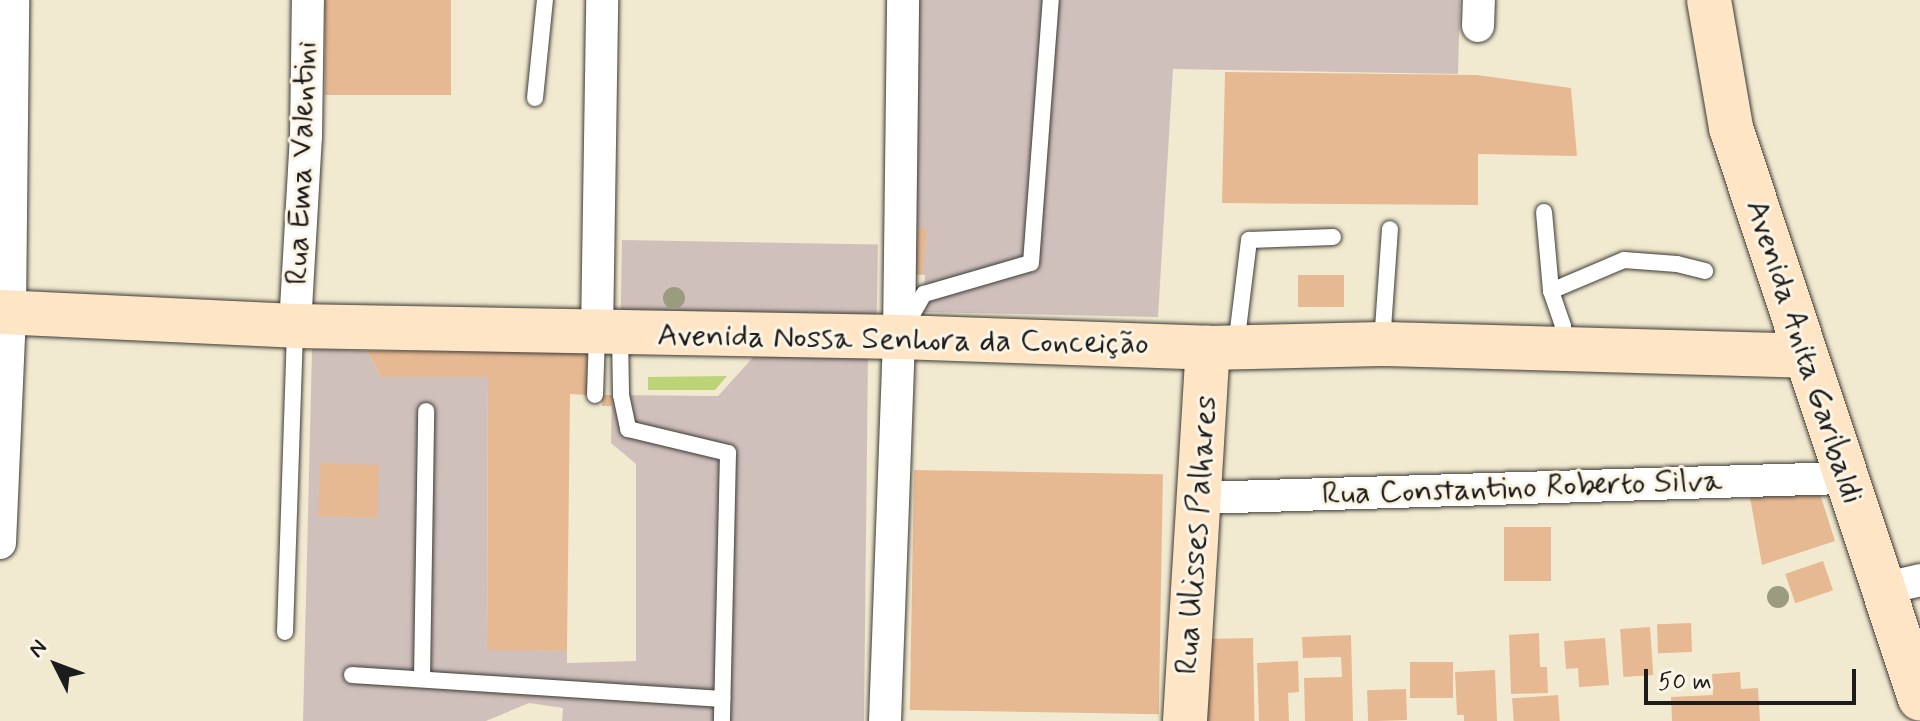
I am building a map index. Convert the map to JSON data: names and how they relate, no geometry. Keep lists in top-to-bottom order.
{
  "streets": {
    "street": [
      "Rua Ema Valentini",
      "Avenida Nossa Senhora da Conceição",
      "Avenida Anita Garibaldi",
      "Rua Constantino Roberto Silva",
      "Rua Ulisses Palhares"
    ]
  },
  "crossings": [
    ["Rua Ema Valentini", "Avenida Nossa Senhora da Conceição"],
    ["Avenida Nossa Senhora da Conceição", "Avenida Anita Garibaldi"],
    ["Avenida Nossa Senhora da Conceição", "Rua Ulisses Palhares"],
    ["Avenida Anita Garibaldi", "Rua Constantino Roberto Silva"],
    ["Rua Constantino Roberto Silva", "Rua Ulisses Palhares"]
  ],
  "scale_bar": "50 m",
  "north": "top left"
}
